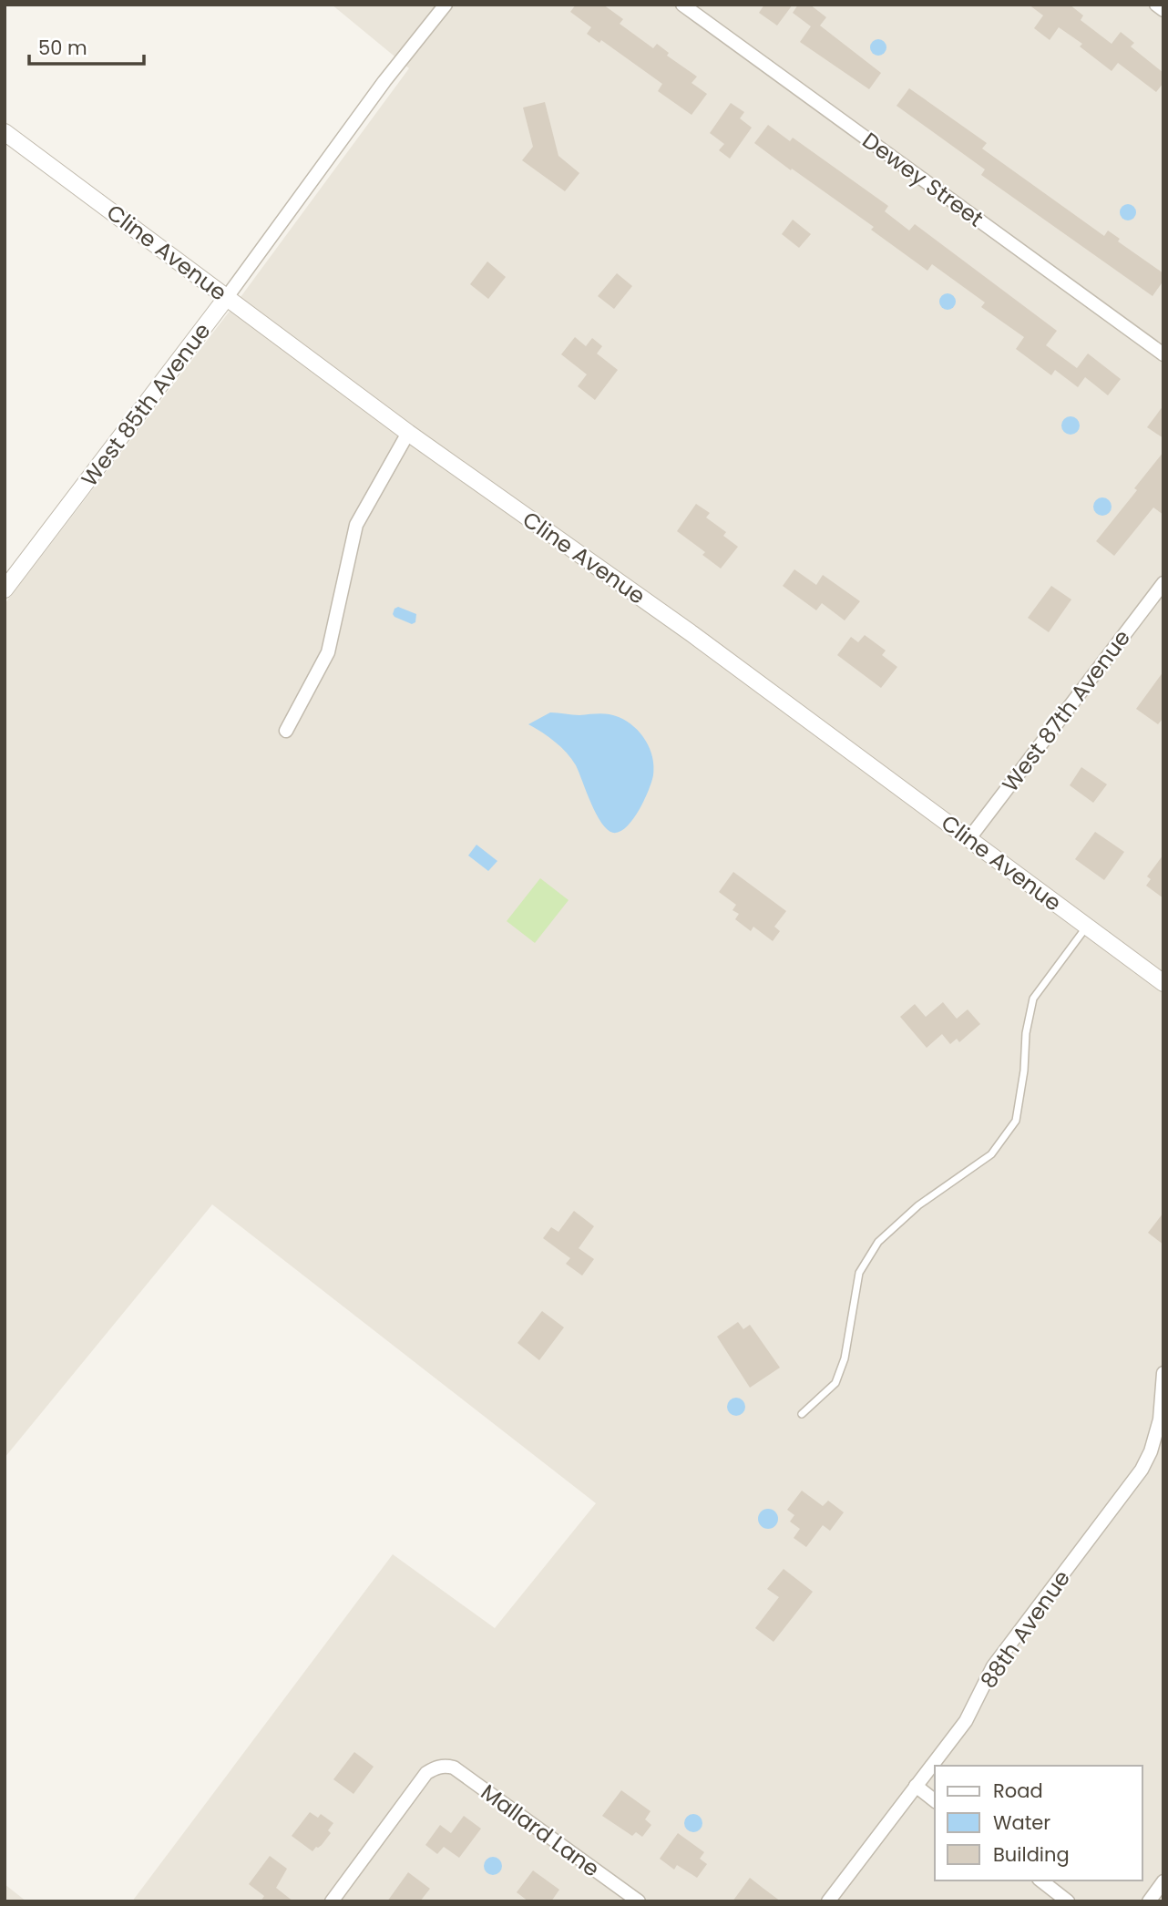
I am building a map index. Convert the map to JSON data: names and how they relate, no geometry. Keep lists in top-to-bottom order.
{
  "streets": {
    "street": [
      "Dewey Street",
      "Cline Avenue",
      "West 85th Avenue",
      "West 87th Avenue",
      "88th Avenue",
      "Mallard Lane"
    ]
  },
  "crossings": [
    ["Cline Avenue", "West 85th Avenue"],
    ["Cline Avenue", "West 87th Avenue"]
  ],
  "legend": ["Road", "Water", "Building"],
  "scale_bar": "50 m"
}
